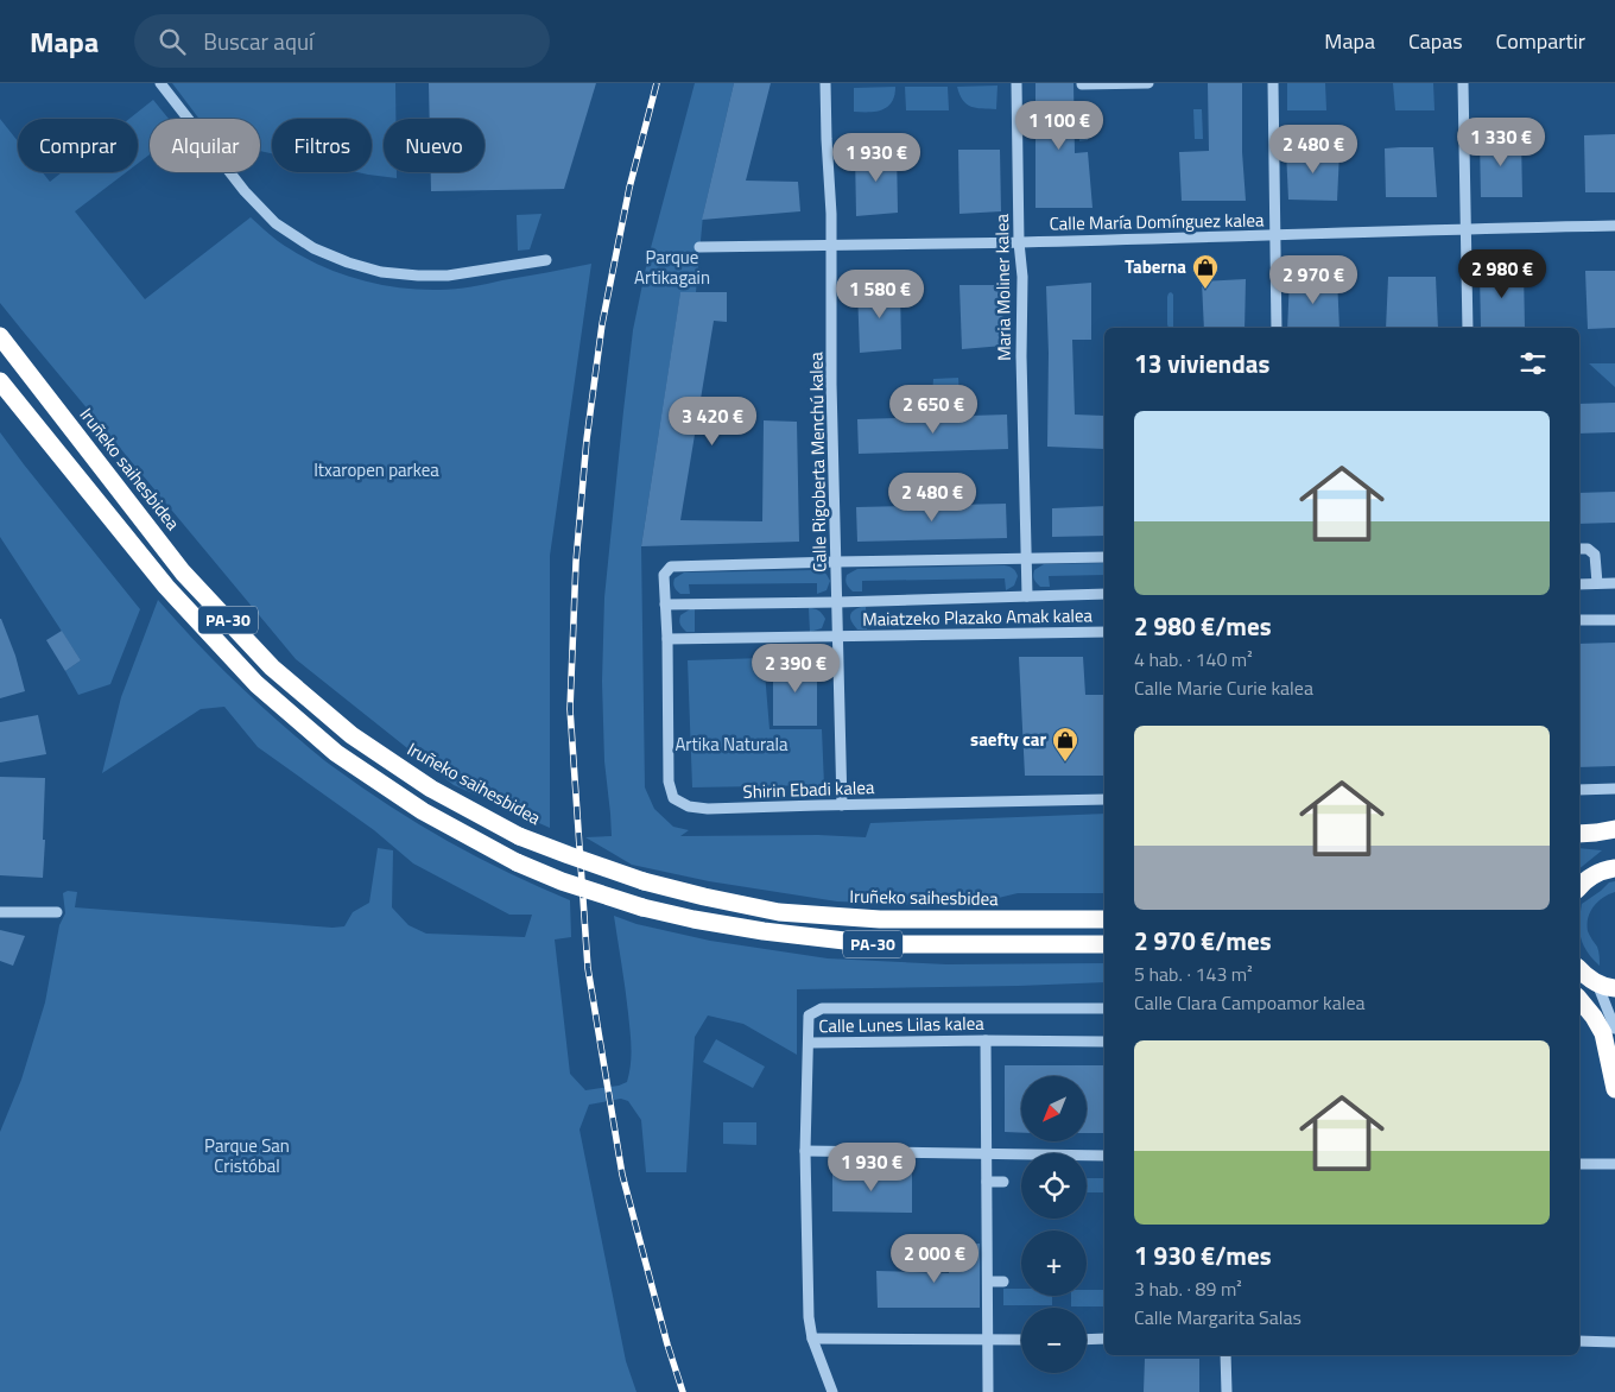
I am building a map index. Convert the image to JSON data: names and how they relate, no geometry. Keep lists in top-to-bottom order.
{
  "streets": {
    "highway": ["Iruñeko saihesbidea", "PA-30"],
    "street": [
      "Calle María Domínguez kalea",
      "Maria Moliner kalea",
      "Calle Rigoberta Menchú kalea",
      "Maiatzeko Plazako Amak kalea",
      "Shirin Ebadi kalea",
      "Calle Lunes Lilas kalea"
    ]
  },
  "crossings": [
    ["Calle María Domínguez kalea", "Maria Moliner kalea"],
    ["Calle María Domínguez kalea", "Calle Rigoberta Menchú kalea"],
    ["Maria Moliner kalea", "Maiatzeko Plazako Amak kalea"],
    ["Calle Rigoberta Menchú kalea", "Maiatzeko Plazako Amak kalea"],
    ["Calle Rigoberta Menchú kalea", "Shirin Ebadi kalea"],
    ["Maiatzeko Plazako Amak kalea", "Shirin Ebadi kalea"]
  ],
  "parks": [
    "Parque Artikagain",
    "Itxaropen parkea",
    "Artika Naturala",
    "Parque San Cristóbal"
  ],
  "places": {
    "shop": ["Taberna", "saefty car"]
  },
  "north": "bottom left",
  "page": {
    "header": "Mapa",
    "search": "Buscar aquí",
    "nav": ["Mapa", "Capas", "Compartir"],
    "price": [
      "1 100 €",
      "1 330 €",
      "2 480 €",
      "1 930 €",
      "2 980 €",
      "2 970 €",
      "1 580 €",
      "2 650 €",
      "3 420 €",
      "2 480 €",
      "2 390 €",
      "1 930 €",
      "2 000 €"
    ],
    "chip": [
      "Comprar",
      "Alquilar",
      "Filtros",
      "Nuevo"
    ],
    "heading": "13 viviendas",
    "list": [
      {
        "name": "2 980 €/mes",
        "note": "4 hab. · 140 m² · Calle Marie Curie kalea"
      },
      {
        "name": "2 970 €/mes",
        "note": "5 hab. · 143 m² · Calle Clara Campoamor kalea"
      },
      {
        "name": "1 930 €/mes",
        "note": "3 hab. · 89 m² · Calle Margarita Salas"
      }
    ],
    "map_buttons": ["+", "−"]
  }
}
